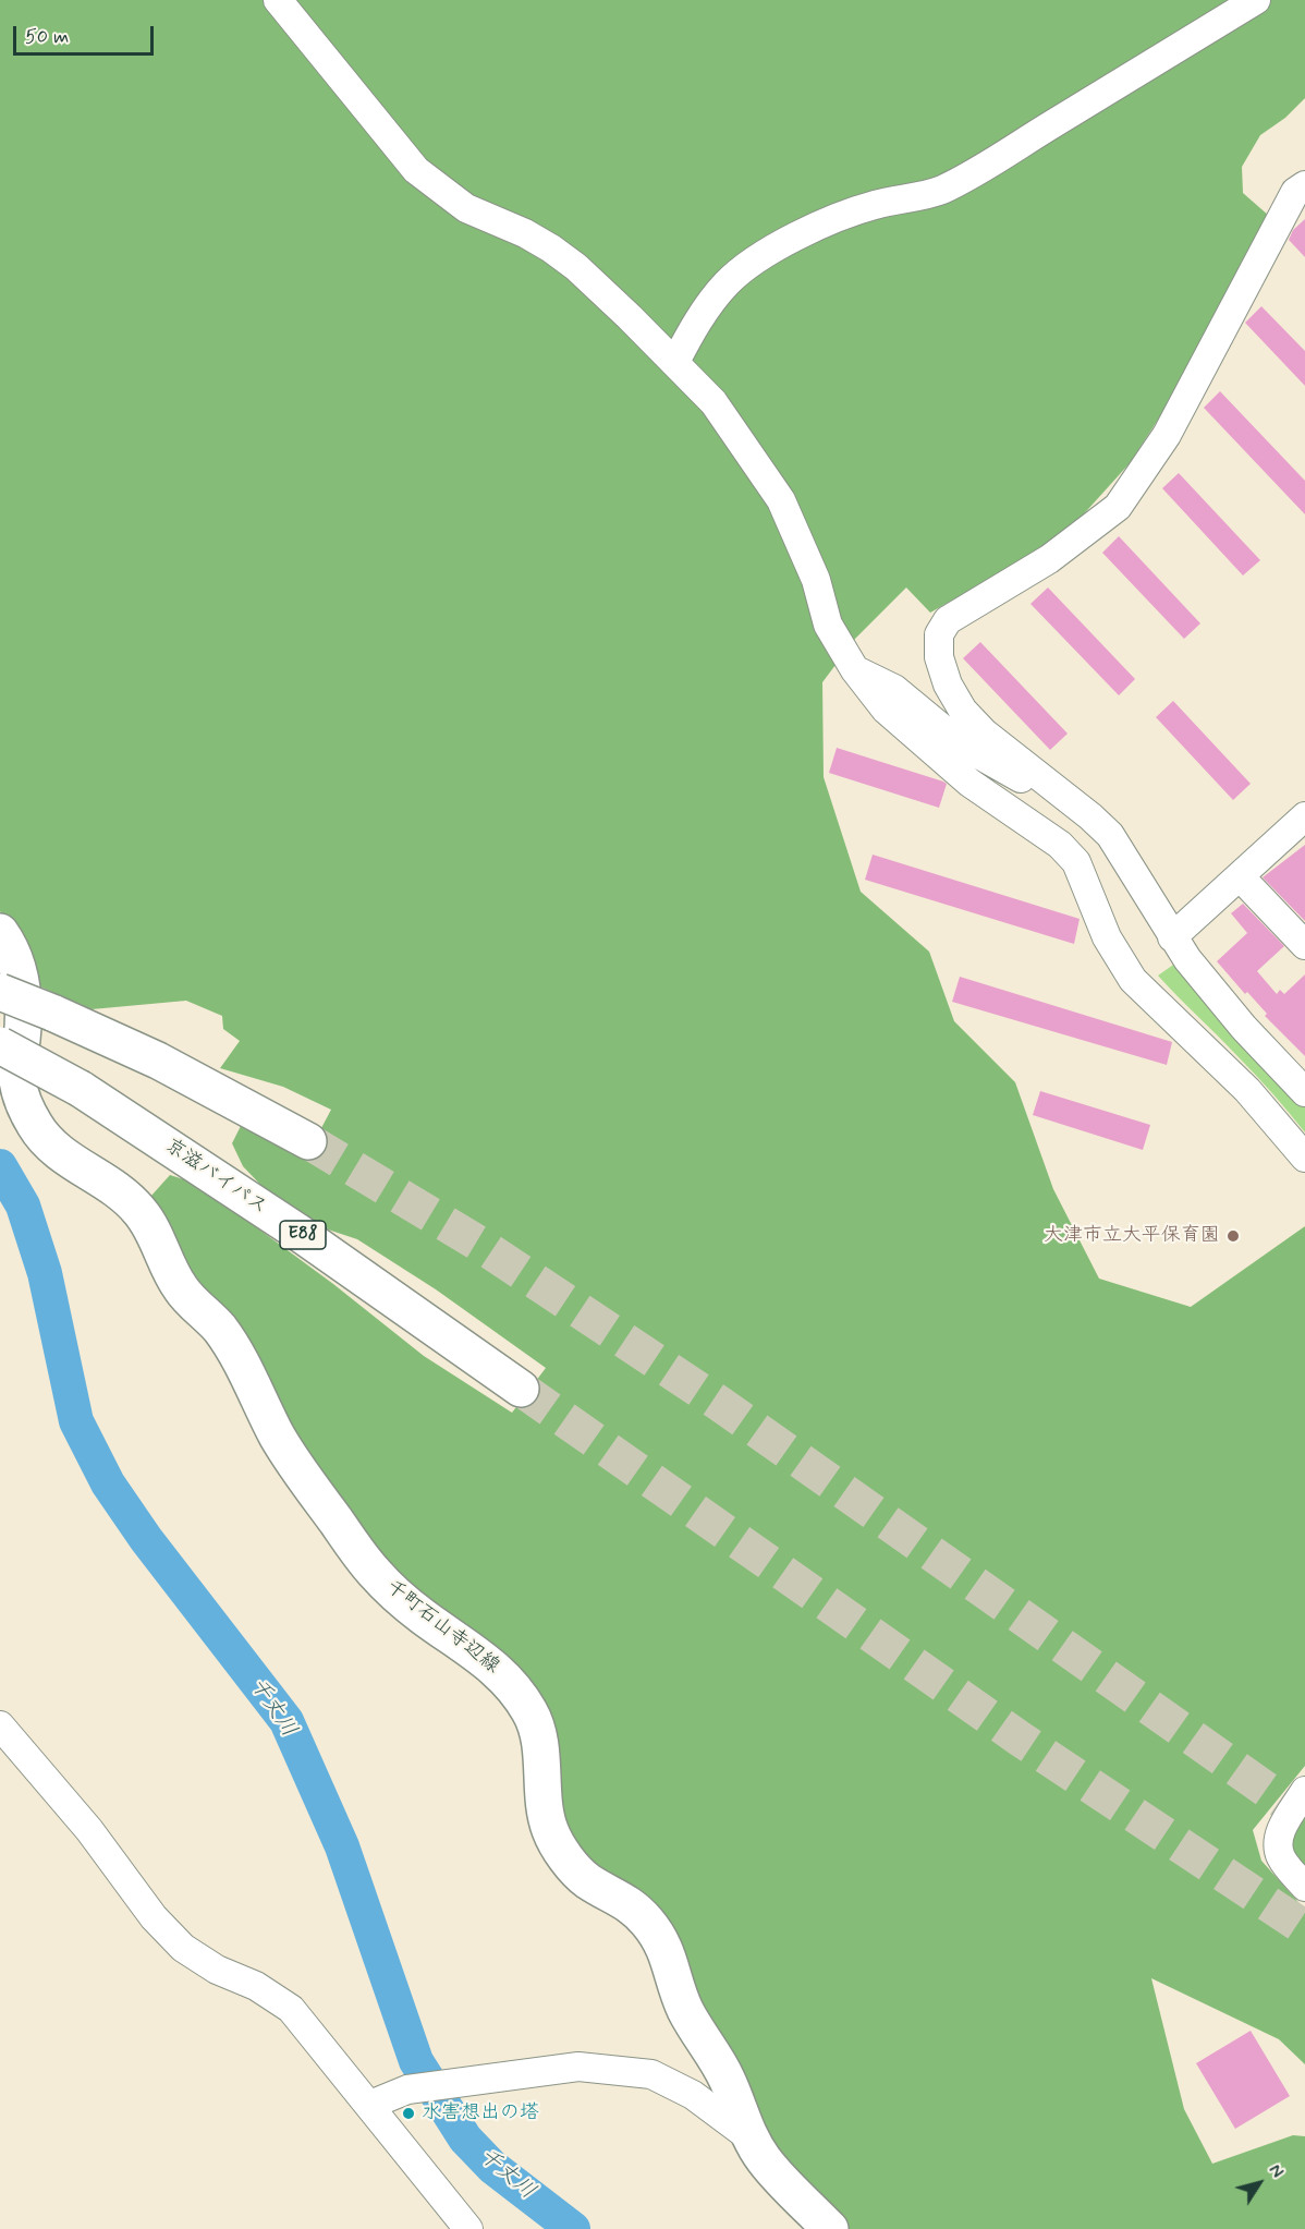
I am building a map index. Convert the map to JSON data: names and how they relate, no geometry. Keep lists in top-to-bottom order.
{
  "streets": {
    "main road": ["京滋バイパス", "E88", "千町石山寺辺線"]
  },
  "water": ["千丈川"],
  "places": ["大津市立大平保育園", "水害想出の塔"],
  "scale_bar": "50 m",
  "north": "top right"
}
